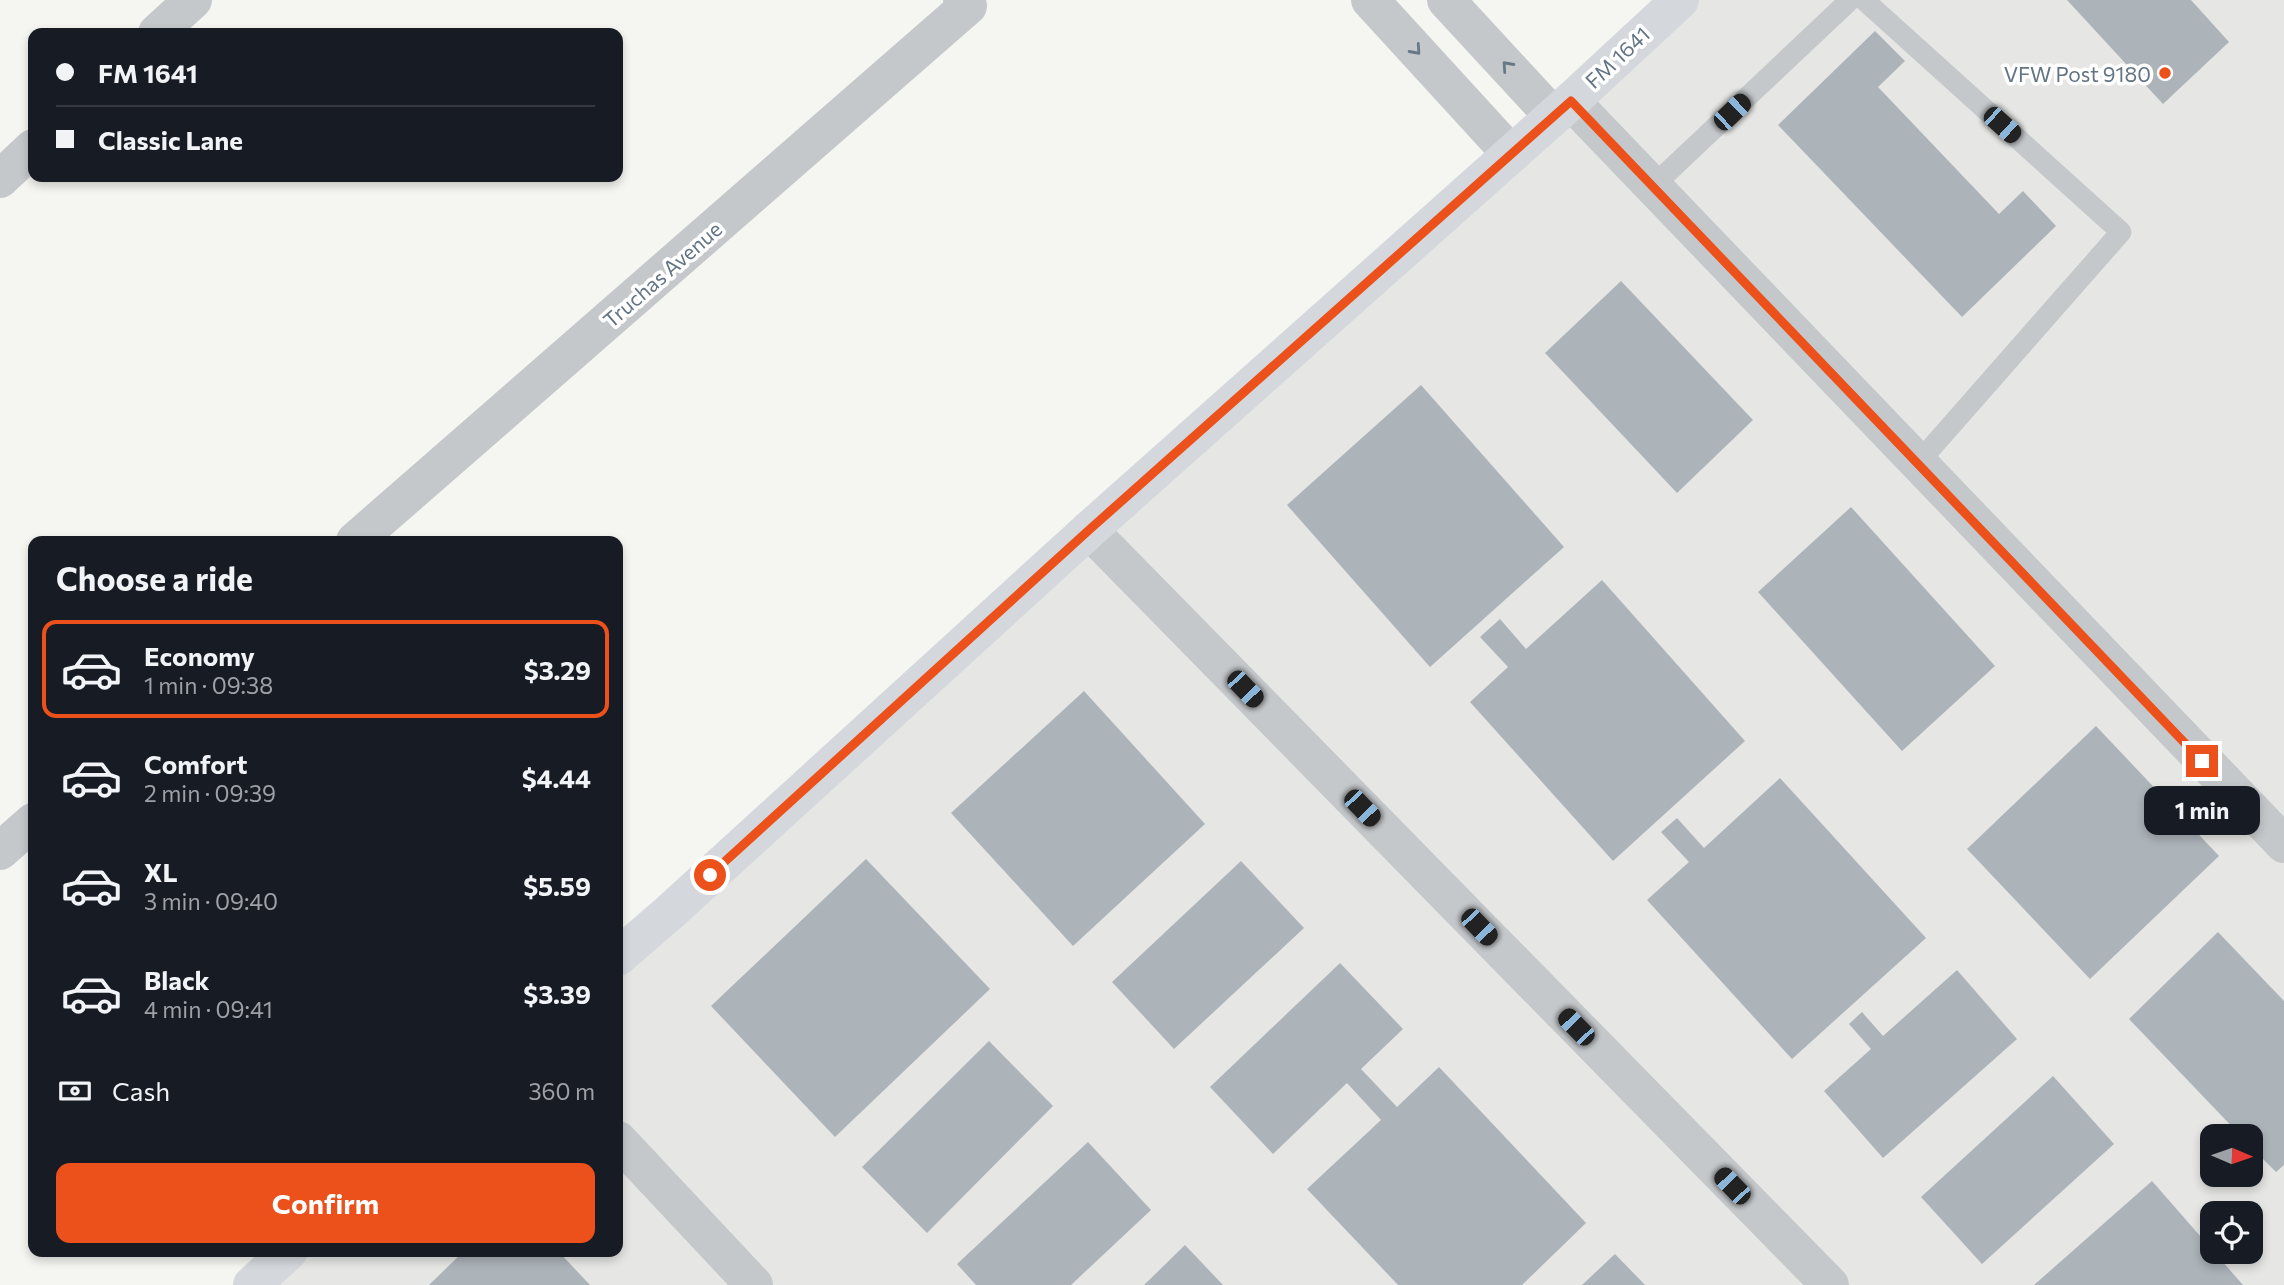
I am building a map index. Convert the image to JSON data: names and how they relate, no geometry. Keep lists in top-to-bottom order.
{
  "streets": {
    "main road": ["FM 1641"],
    "street": ["Truchas Avenue"]
  },
  "places": ["VFW Post 9180"],
  "north": "right",
  "page": {
    "banner": ["FM 1641", "Classic Lane"],
    "heading": "Choose a ride",
    "list": [
      {
        "name": "Economy",
        "note": "1 min · 09:38",
        "value": "$3.29"
      },
      {
        "name": "Comfort",
        "note": "2 min · 09:39",
        "value": "$4.44"
      },
      {
        "name": "XL",
        "note": "3 min · 09:40",
        "value": "$5.59"
      },
      {
        "name": "Black",
        "note": "4 min · 09:41",
        "value": "$3.39"
      }
    ],
    "bubble": "1 min",
    "pay": ["Cash", "360 m"],
    "buttons": "Confirm"
  }
}
